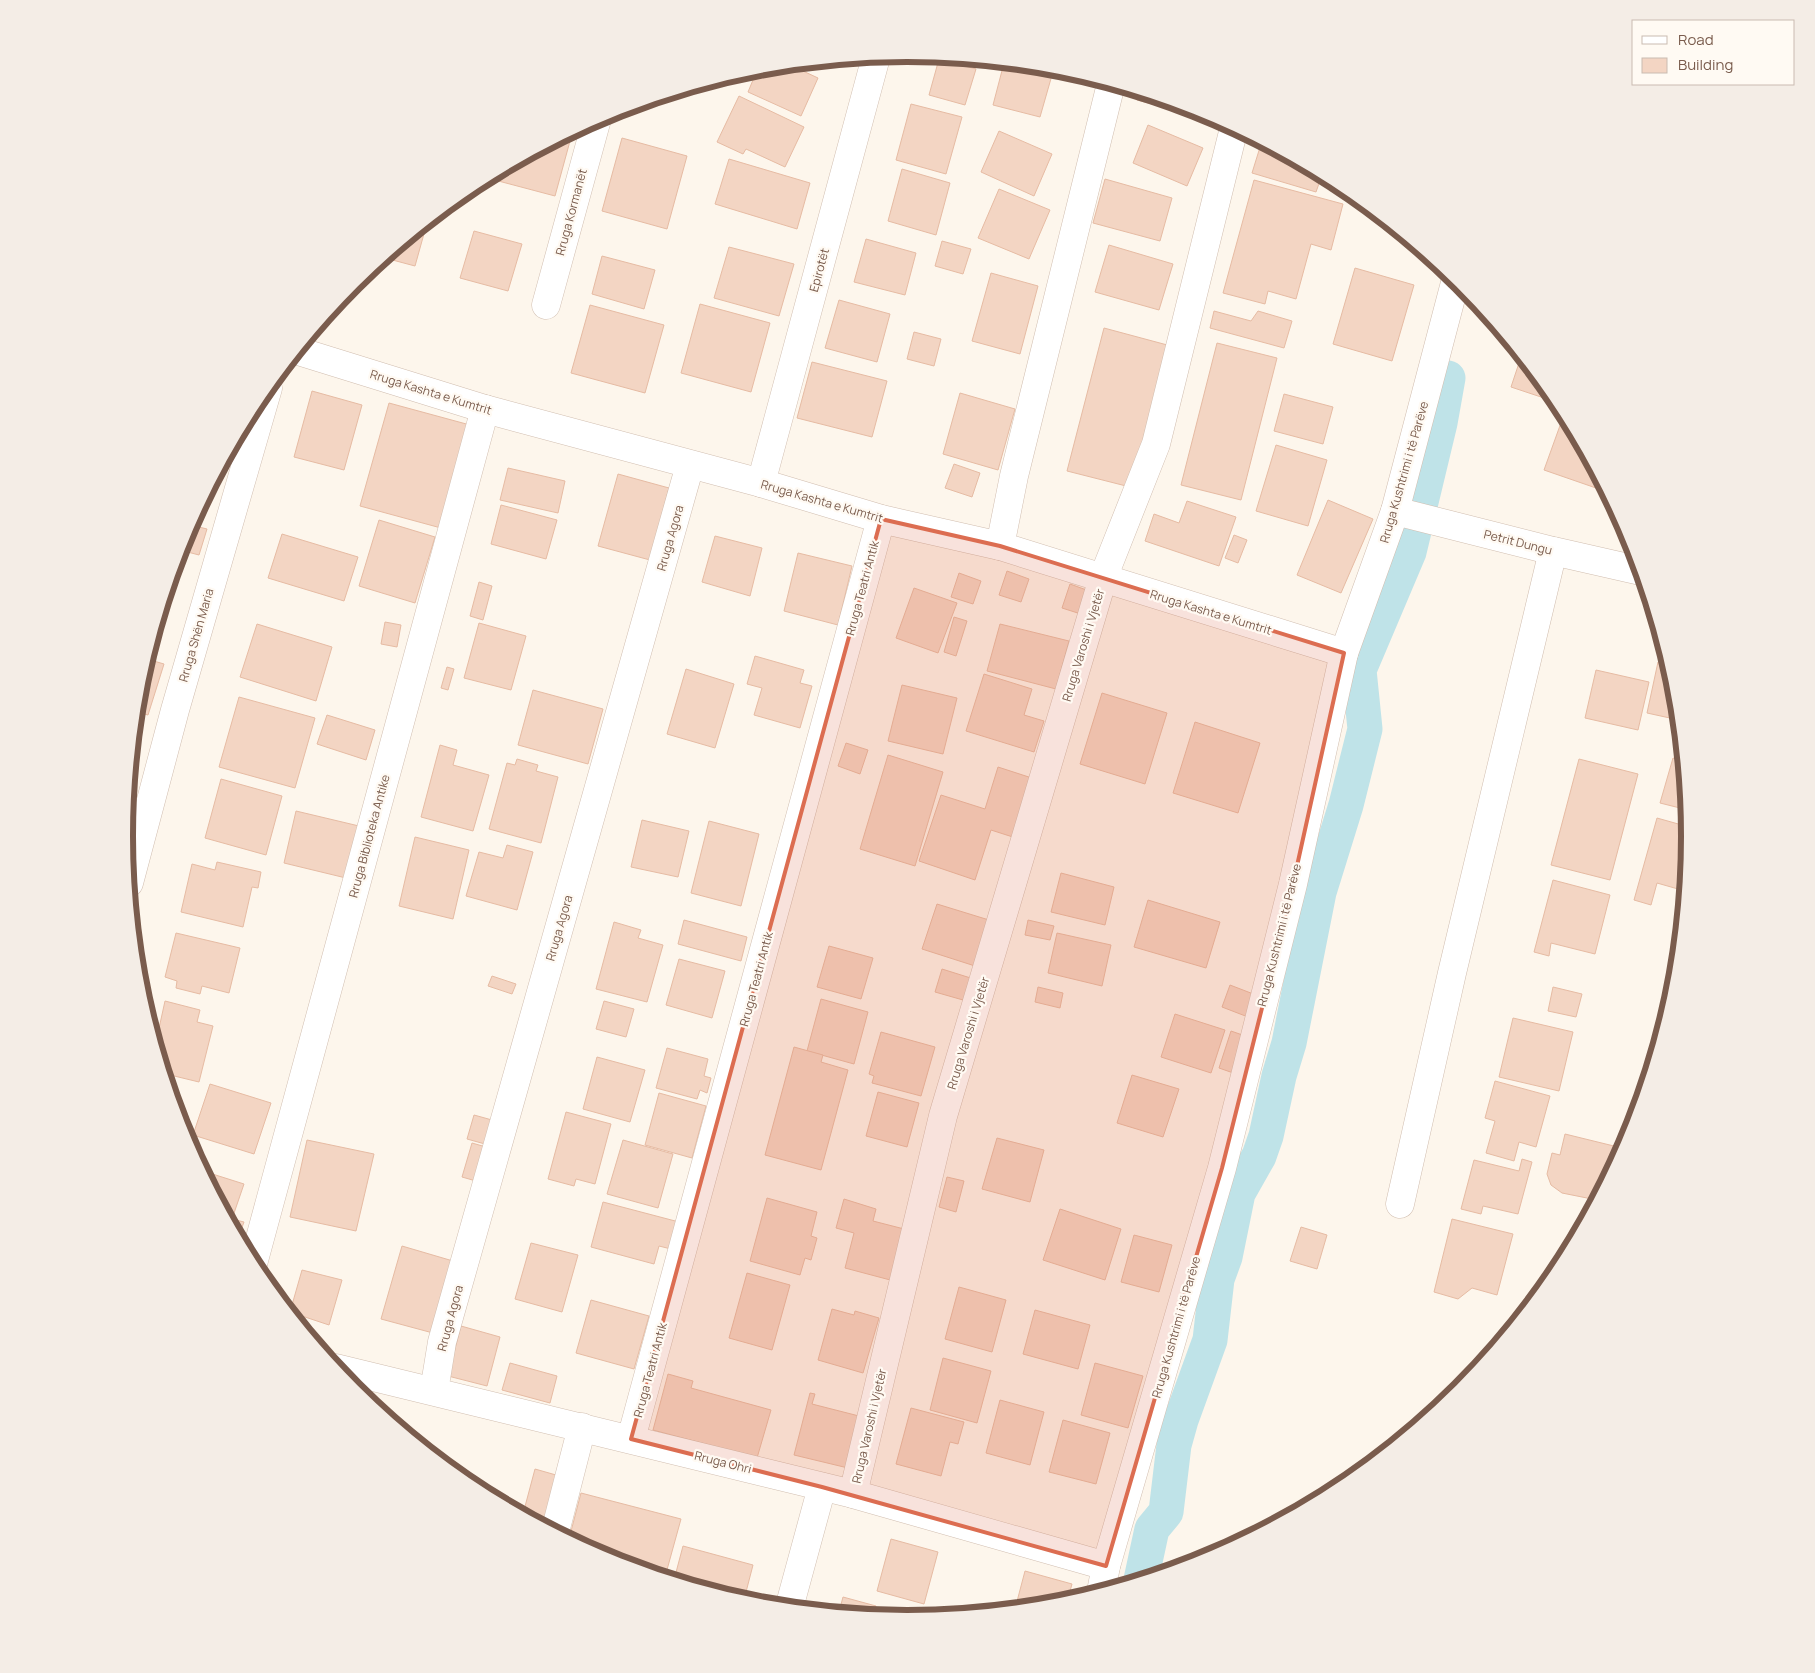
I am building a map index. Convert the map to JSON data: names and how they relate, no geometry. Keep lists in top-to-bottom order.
{
  "streets": {
    "street": [
      "Rruga Kormanët",
      "Epirotët",
      "Rruga Kashta e Kumtrit",
      "Rruga Kushtrimi i të Parëve",
      "Rruga Agora",
      "Petrit Dungu",
      "Rruga Teatri Antik",
      "Rruga Shën Maria",
      "Rruga Varoshi i Vjetër",
      "Rruga Biblioteka Antike",
      "Rruga Ohri"
    ]
  },
  "crossings": [
    ["Epirotët", "Rruga Kashta e Kumtrit"],
    ["Rruga Kashta e Kumtrit", "Rruga Kushtrimi i të Parëve"],
    ["Rruga Kashta e Kumtrit", "Rruga Agora"],
    ["Rruga Kashta e Kumtrit", "Rruga Teatri Antik"],
    ["Rruga Kashta e Kumtrit", "Rruga Varoshi i Vjetër"],
    ["Rruga Kashta e Kumtrit", "Rruga Biblioteka Antike"],
    ["Rruga Kushtrimi i të Parëve", "Petrit Dungu"],
    ["Rruga Kushtrimi i të Parëve", "Rruga Ohri"],
    ["Rruga Agora", "Rruga Ohri"],
    ["Rruga Teatri Antik", "Rruga Ohri"],
    ["Rruga Varoshi i Vjetër", "Rruga Ohri"]
  ],
  "legend": ["Road", "Building"]
}
